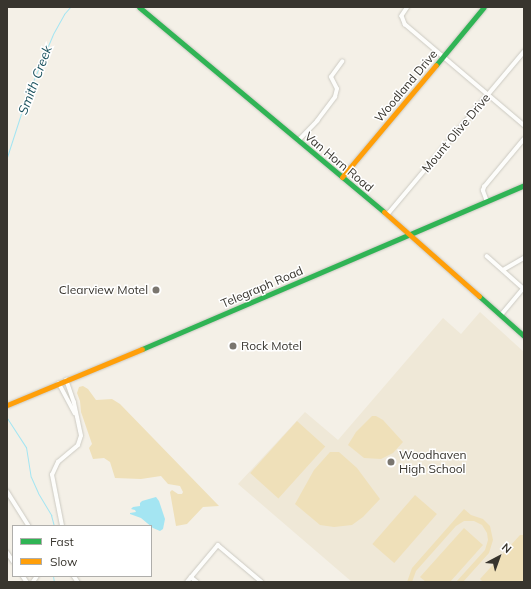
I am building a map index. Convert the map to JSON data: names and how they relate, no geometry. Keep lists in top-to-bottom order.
{
  "streets": {
    "main road": ["Woodland Drive", "Van Horn Road", "Telegraph Road"],
    "street": ["Mount Olive Drive"]
  },
  "crossings": [
    ["Woodland Drive", "Van Horn Road"],
    ["Mount Olive Drive", "Van Horn Road"],
    ["Van Horn Road", "Telegraph Road"]
  ],
  "water": ["Smith Creek"],
  "places": ["Clearview Motel", "Rock Motel", "Woodhaven High School"],
  "legend": ["Fast", "Slow"],
  "north": "top right"
}
